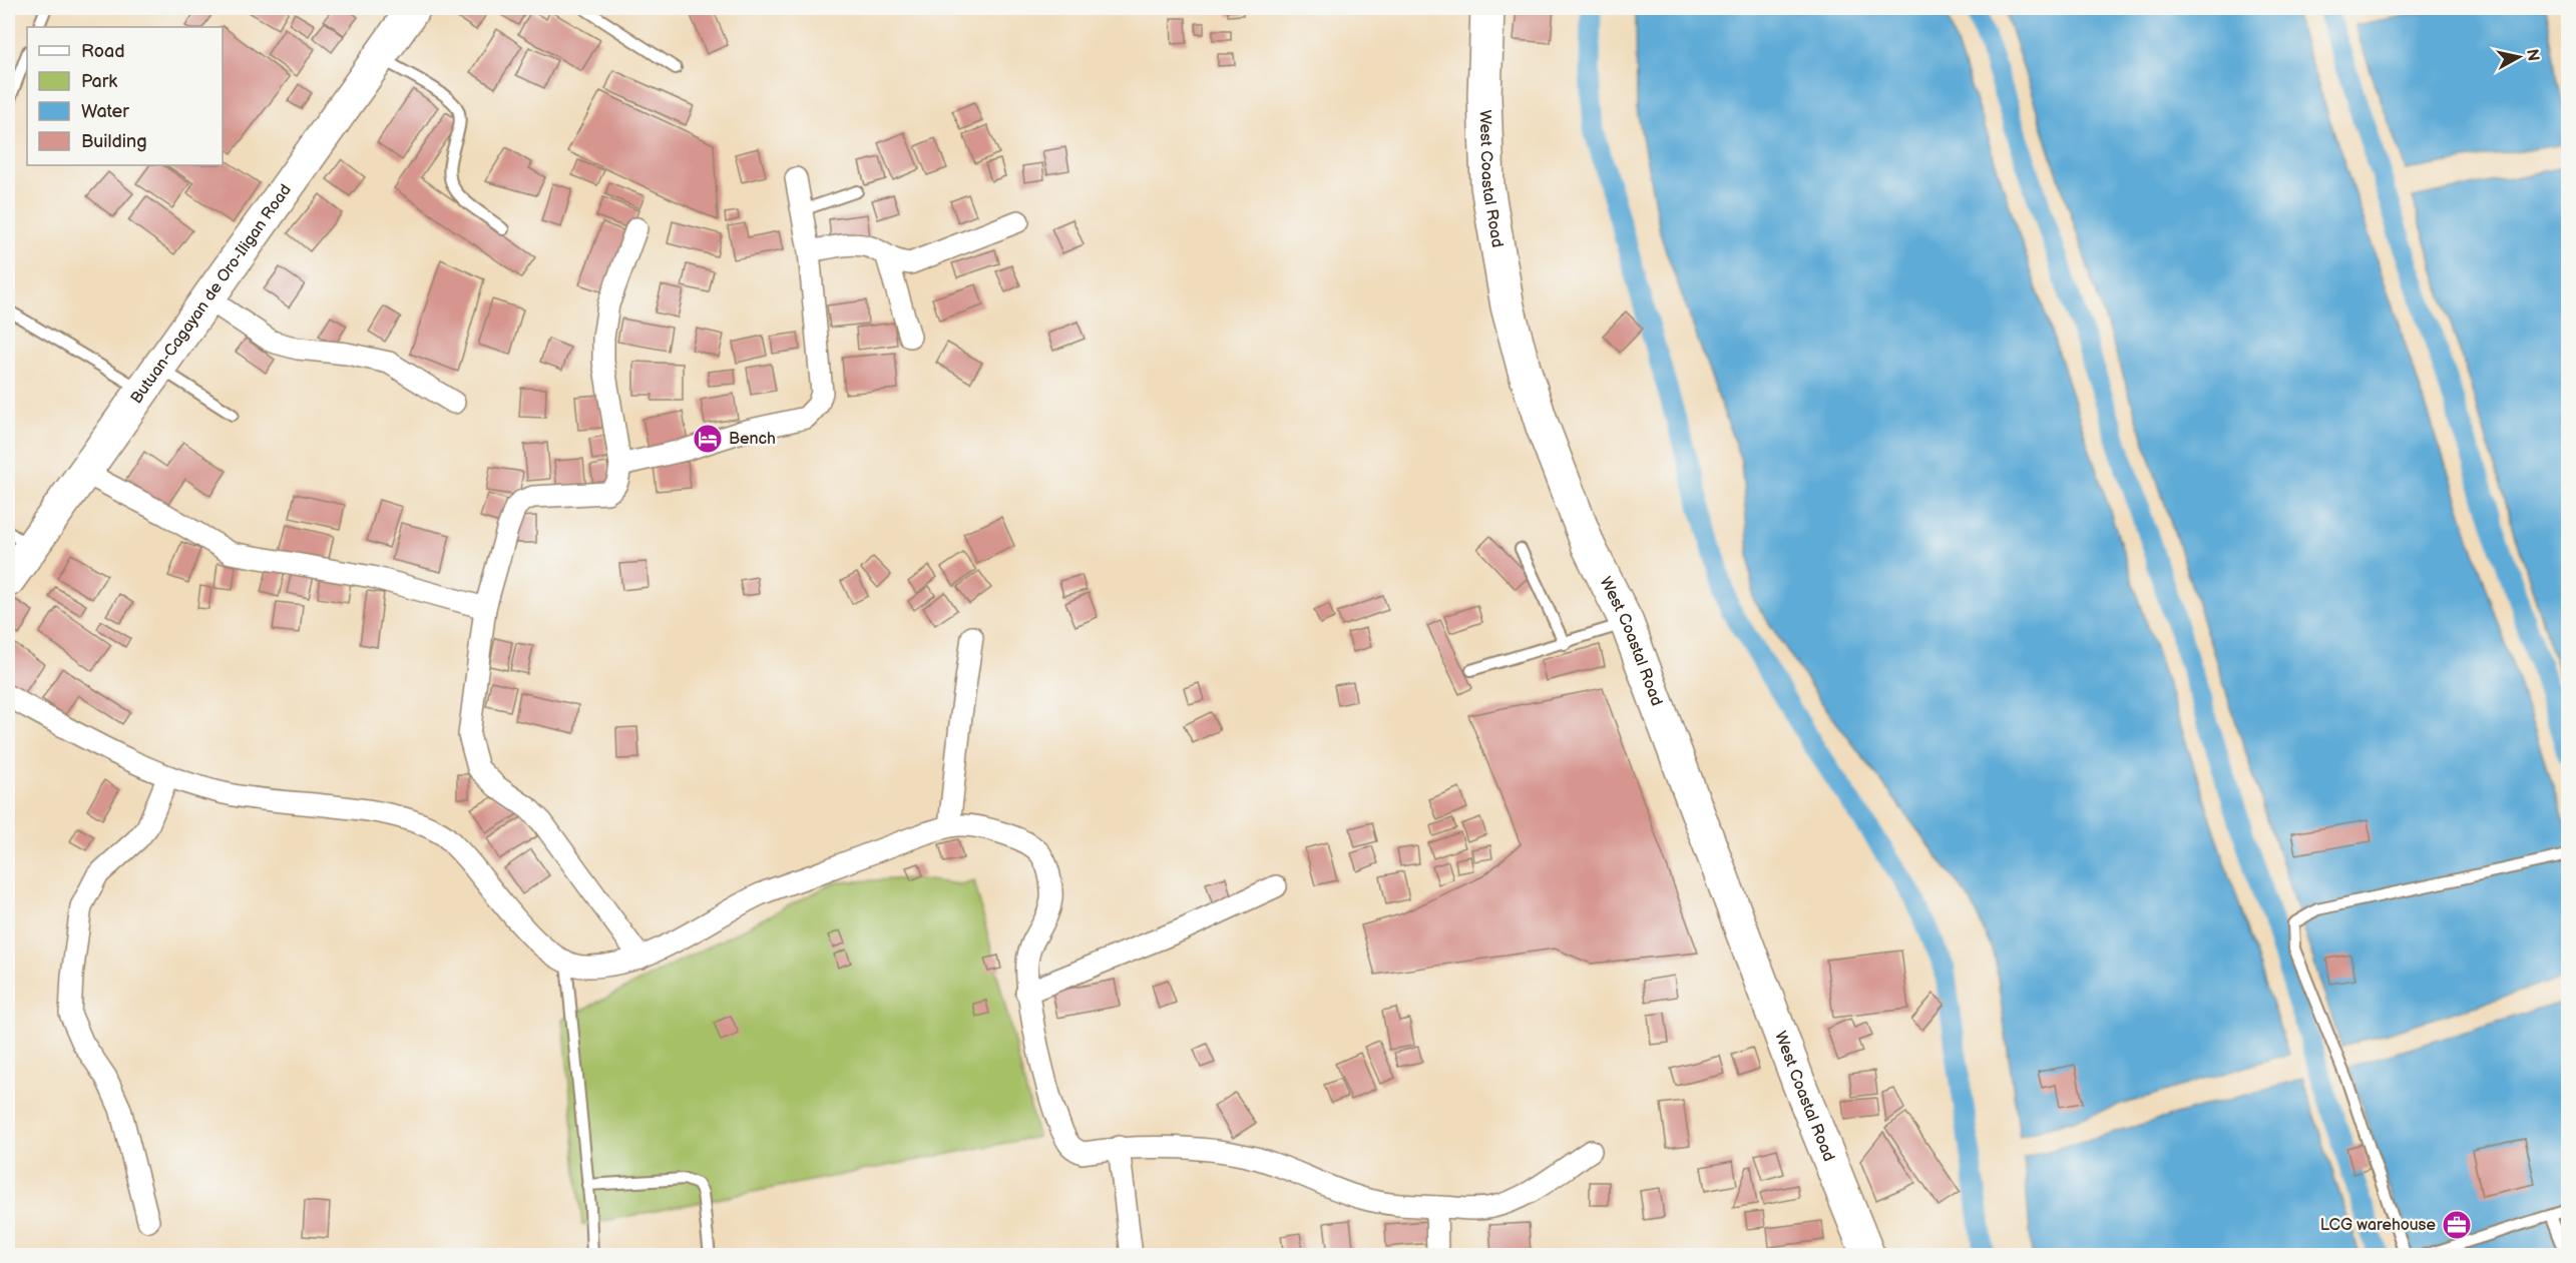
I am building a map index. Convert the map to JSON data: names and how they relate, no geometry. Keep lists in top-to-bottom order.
{
  "streets": {
    "main road": ["West Coastal Road", "Butuan-Cagayan de Oro-Iligan Road"]
  },
  "places": {
    "hotel": ["Bench"],
    "office": ["LCG warehouse"]
  },
  "legend": [
    "Road",
    "Park",
    "Water",
    "Building"
  ],
  "north": "right"
}
